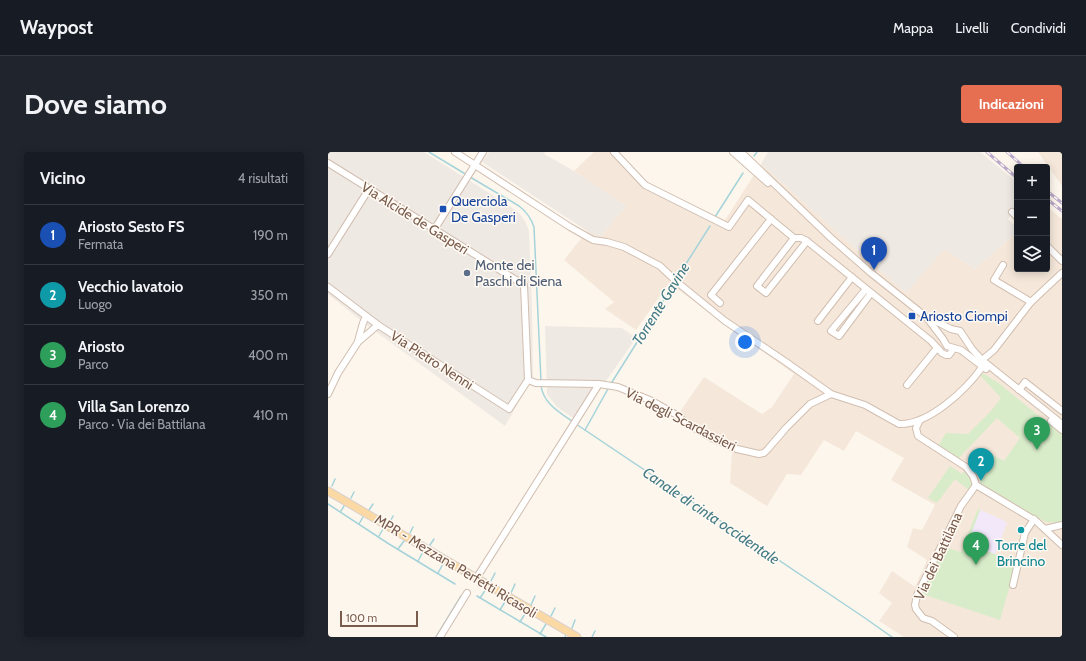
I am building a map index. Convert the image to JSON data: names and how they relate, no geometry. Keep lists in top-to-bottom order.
{
  "streets": {
    "main road": ["MPR - Mezzana Perfetti Ricasoli"],
    "street": [
      "Via Alcide de Gasperi",
      "Via Pietro Nenni",
      "Via degli Scardassieri",
      "Via dei Battilana"
    ]
  },
  "crossings": [
    ["Via Alcide de Gasperi", "Via Pietro Nenni"],
    ["Via Alcide de Gasperi", "Via degli Scardassieri"],
    ["Via Pietro Nenni", "Via degli Scardassieri"]
  ],
  "water": ["Torrente Gavine", "Canale di cinta occidentale"],
  "places": {
    "transit": ["Querciola De Gasperi", "Ariosto Ciompi"],
    "other": ["Monte dei Paschi di Siena", "Torre del Brincino"]
  },
  "scale_bar": "100 m",
  "page": {
    "header": "Waypost",
    "nav": ["Mappa", "Livelli", "Condividi"],
    "buttons": "Indicazioni",
    "title": "Dove siamo",
    "heading": ["Vicino", "4 risultati"],
    "map_buttons": ["+", "−"],
    "list": [
      {
        "mark": "1",
        "name": "Ariosto Sesto FS",
        "note": "Fermata",
        "value": "190 m"
      },
      {
        "mark": "2",
        "name": "Vecchio lavatoio",
        "note": "Luogo",
        "value": "350 m"
      },
      {
        "mark": "3",
        "name": "Ariosto",
        "note": "Parco",
        "value": "400 m"
      },
      {
        "mark": "4",
        "name": "Villa San Lorenzo",
        "note": "Parco · Via dei Battilana",
        "value": "410 m"
      }
    ],
    "pins": [
      "1",
      "3",
      "2",
      "4"
    ],
    "scale": "100 m"
  }
}
